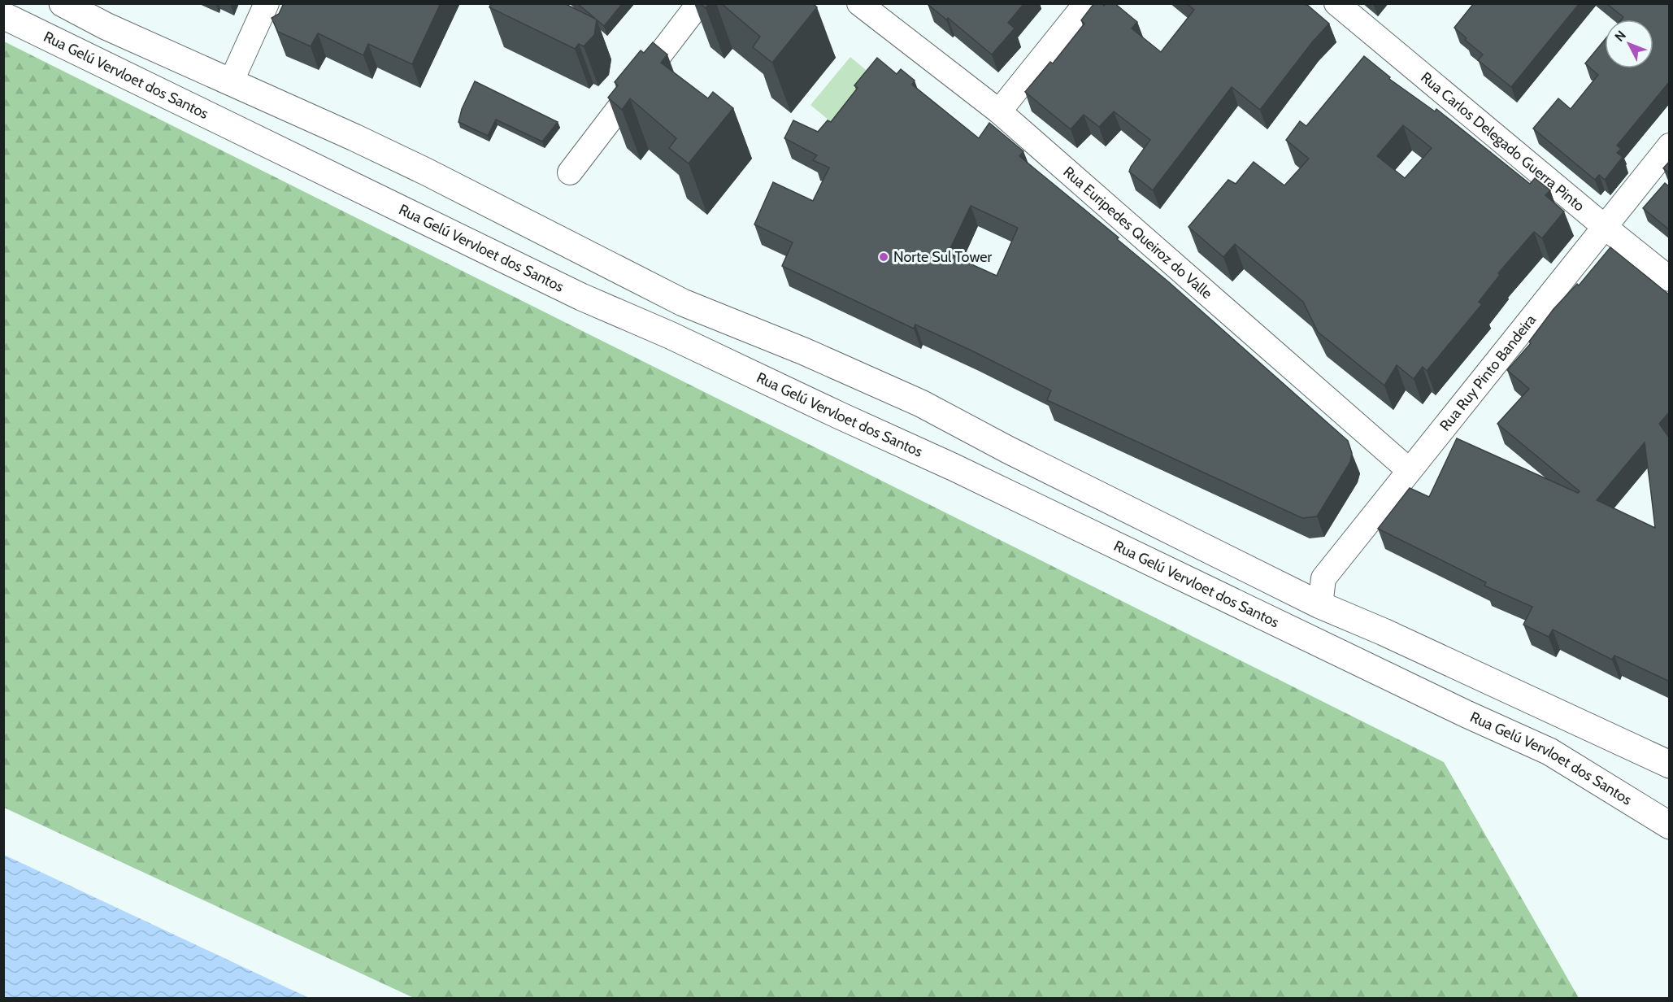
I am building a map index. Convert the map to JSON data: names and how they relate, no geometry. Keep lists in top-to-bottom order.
{
  "streets": {
    "main road": ["Rua Gelú Vervloet dos Santos"],
    "street": ["Rua Carlos Delegado Guerra Pinto", "Rua Euripedes Queiroz do Valle", "Rua Ruy Pinto Bandeira"]
  },
  "crossings": [
    ["Rua Carlos Delegado Guerra Pinto", "Rua Ruy Pinto Bandeira"],
    ["Rua Euripedes Queiroz do Valle", "Rua Ruy Pinto Bandeira"]
  ],
  "places": ["Norte Sul Tower"],
  "north": "top left"
}
